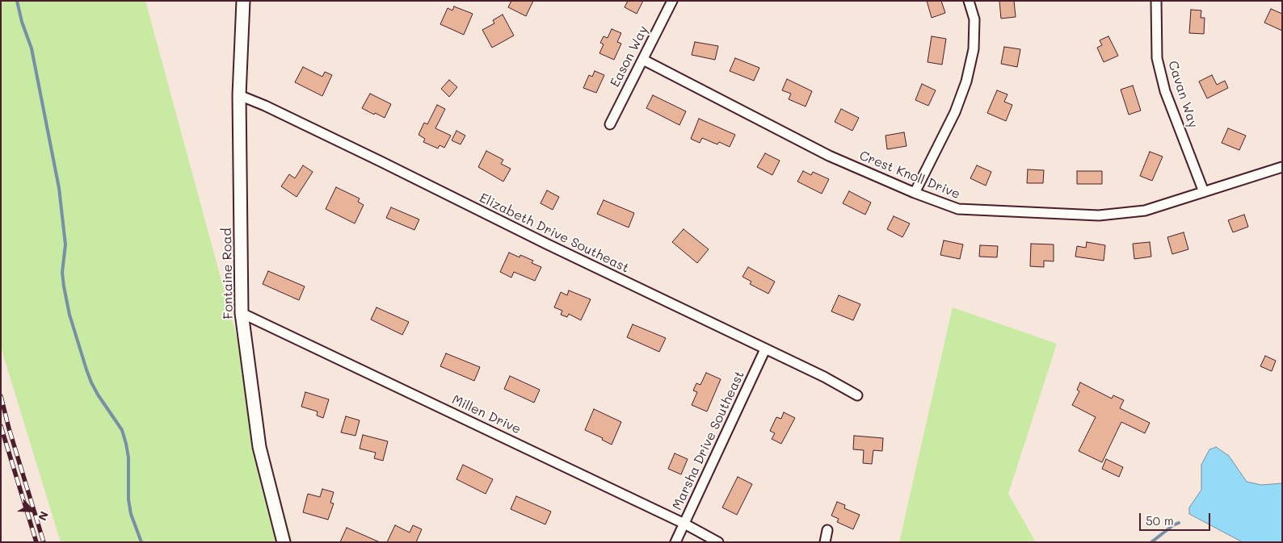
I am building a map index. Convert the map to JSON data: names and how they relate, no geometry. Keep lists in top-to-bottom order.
{
  "streets": {
    "main road": ["Fontaine Road"],
    "street": [
      "Eason Way",
      "Cavan Way",
      "Crest Knoll Drive",
      "Elizabeth Drive Southeast",
      "Millen Drive",
      "Marsha Drive Southeast"
    ]
  },
  "crossings": [
    ["Eason Way", "Crest Knoll Drive"],
    ["Cavan Way", "Crest Knoll Drive"],
    ["Elizabeth Drive Southeast", "Fontaine Road"],
    ["Elizabeth Drive Southeast", "Marsha Drive Southeast"],
    ["Fontaine Road", "Millen Drive"],
    ["Millen Drive", "Marsha Drive Southeast"]
  ],
  "scale_bar": "50 m",
  "north": "bottom right"
}
